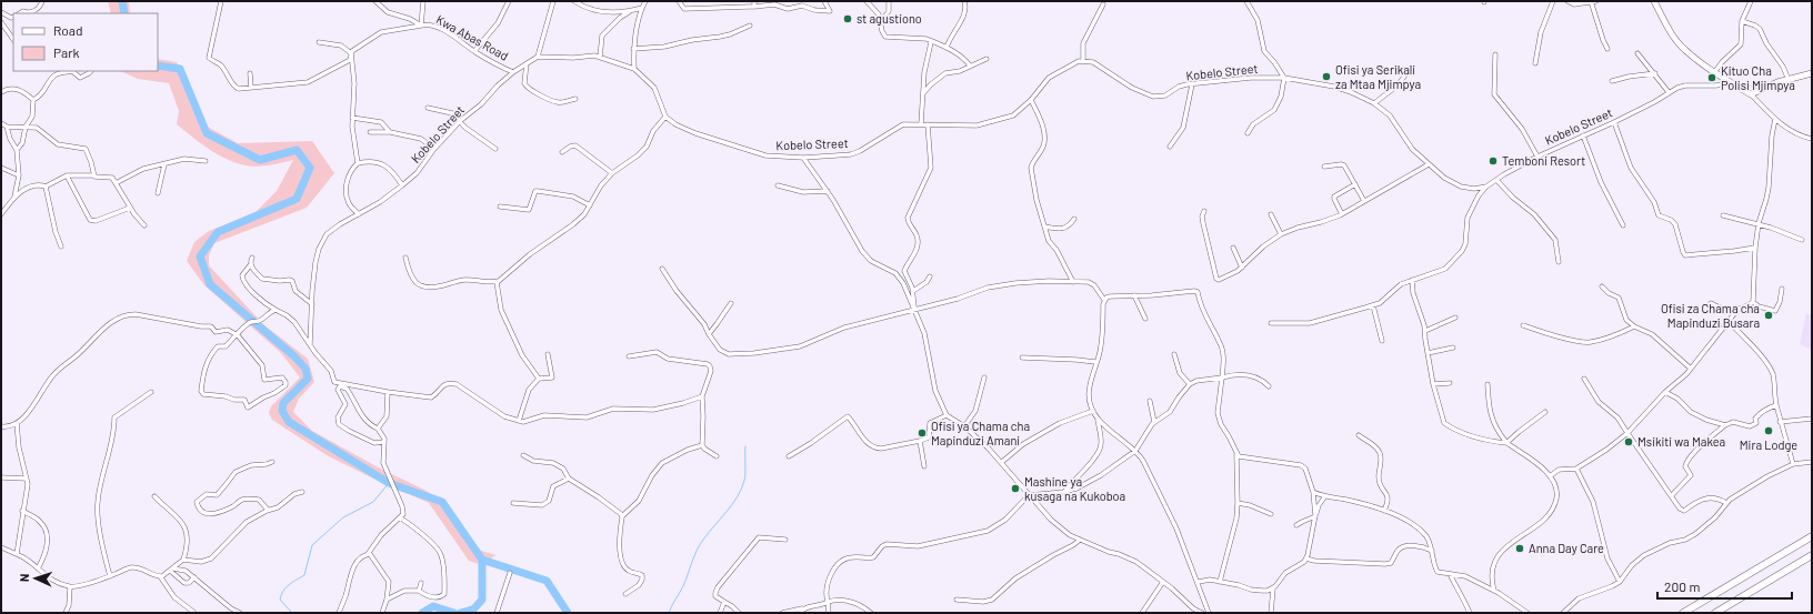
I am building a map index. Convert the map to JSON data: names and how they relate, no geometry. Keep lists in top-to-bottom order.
{
  "streets": {
    "street": ["Kwa Abas Road", "Kobelo Street"]
  },
  "crossings": [
    ["Kwa Abas Road", "Kobelo Street"]
  ],
  "places": [
    "st agustiono",
    "Ofisi ya Serikali za Mtaa Mjimpya",
    "Kituo Cha Polisi Mjimpya",
    "Temboni Resort",
    "Ofisi za Chama cha Mapinduzi Busara",
    "Mira Lodge",
    "Ofisi ya Chama cha Mapinduzi Amani",
    "Msikiti wa Makea",
    "Mashine ya kusaga na Kukoboa",
    "Anna Day Care"
  ],
  "legend": ["Road", "Park"],
  "scale_bar": "200 m",
  "north": "left"
}
